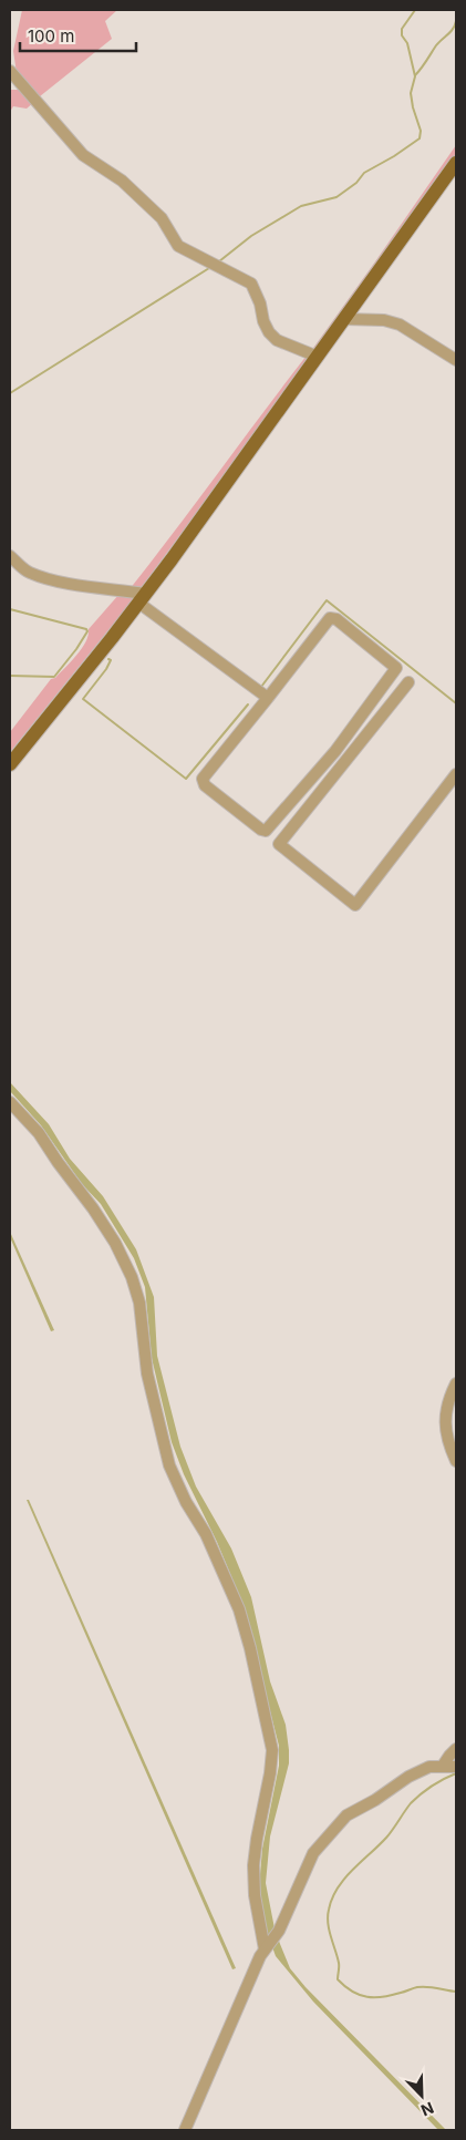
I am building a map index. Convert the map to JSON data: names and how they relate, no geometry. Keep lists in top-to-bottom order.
{
  "scale_bar": "100 m",
  "north": "bottom right"
}
